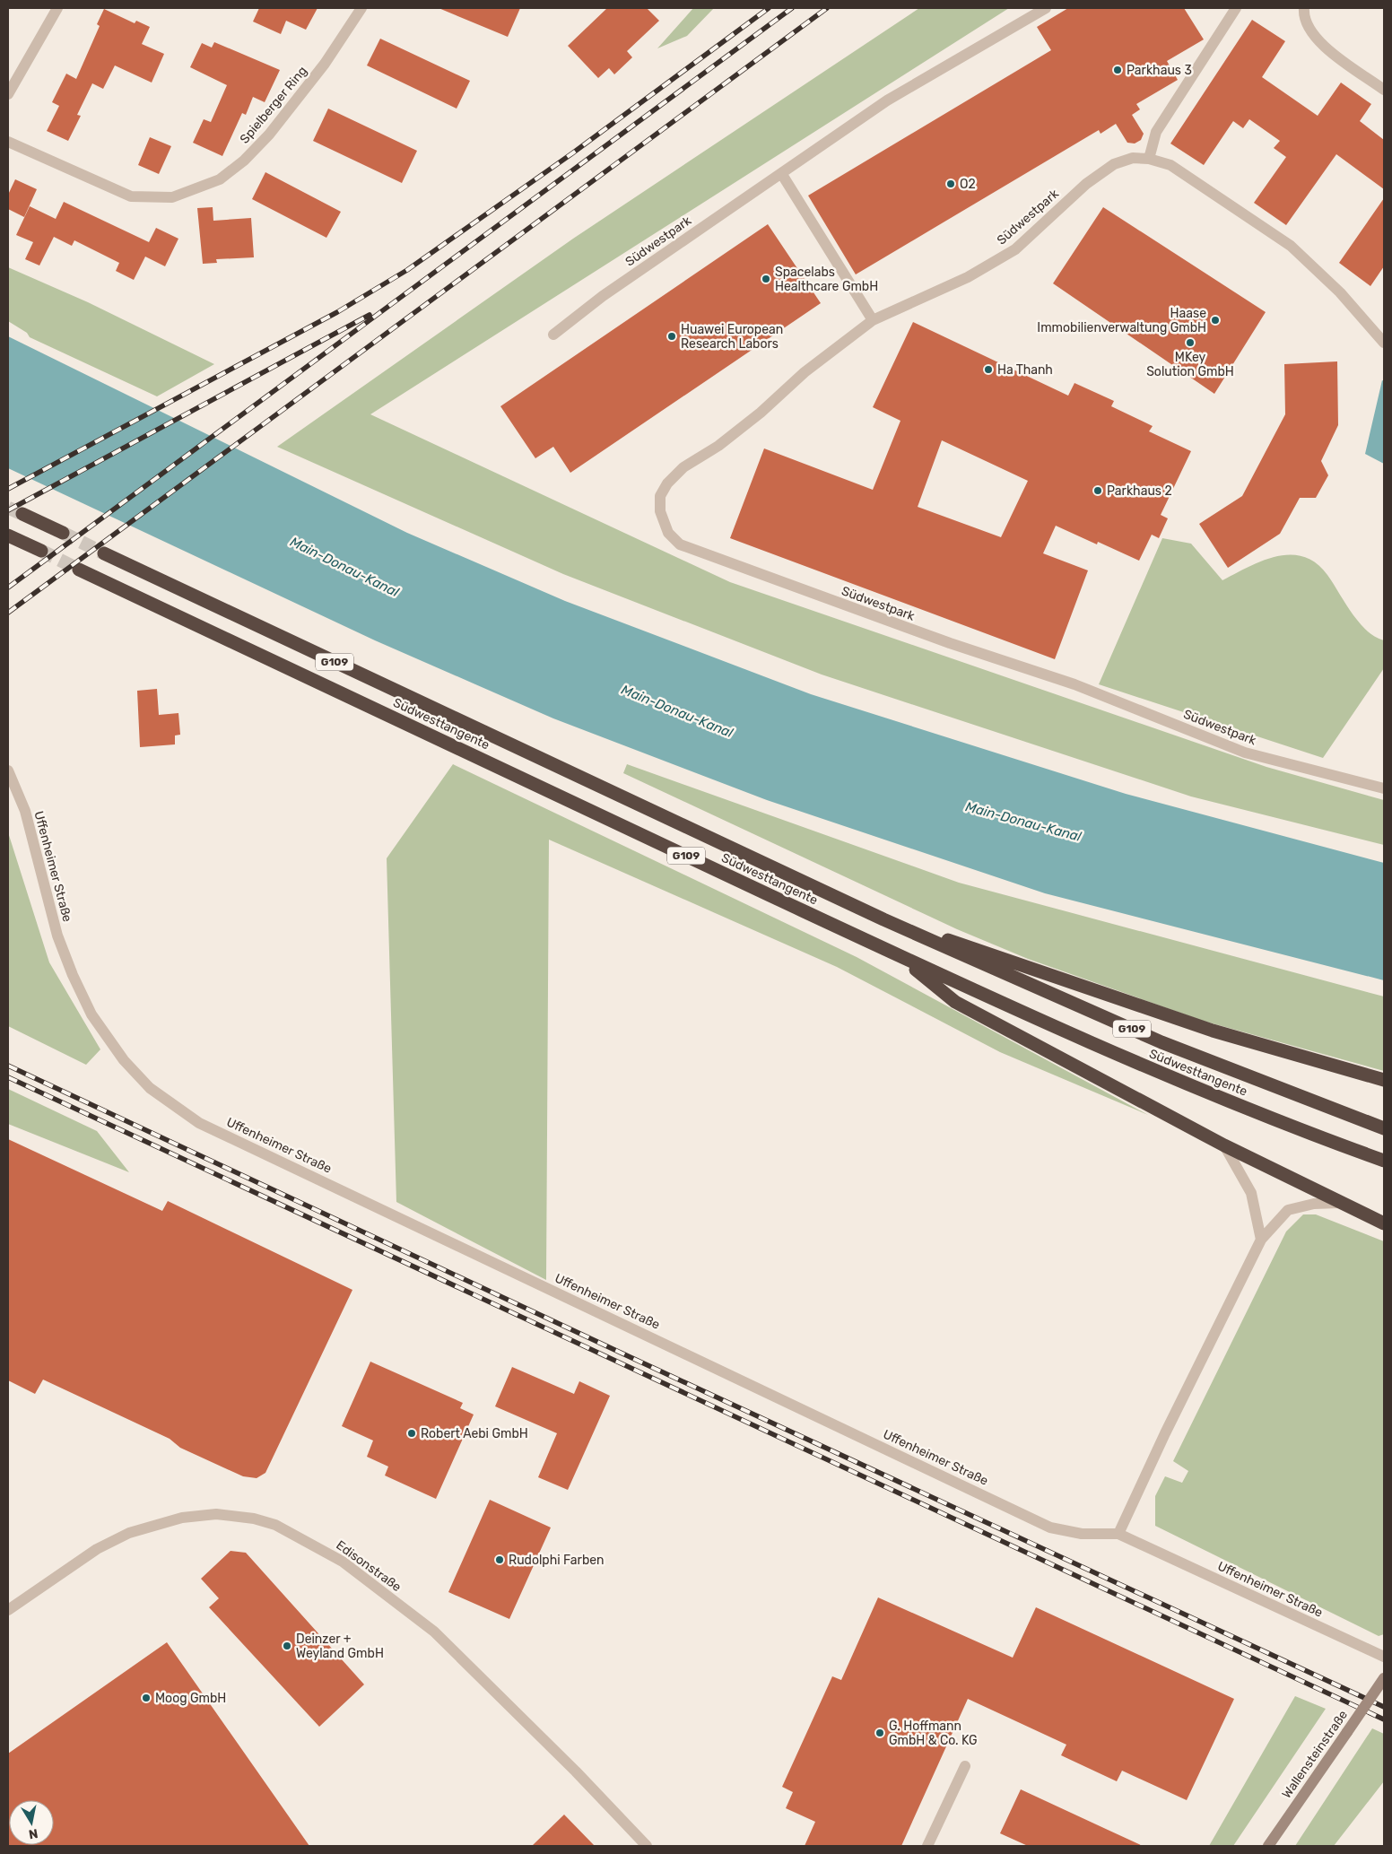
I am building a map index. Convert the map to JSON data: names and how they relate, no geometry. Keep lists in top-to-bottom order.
{
  "streets": {
    "highway": ["G109", "Südwesttangente"],
    "street": [
      "Spielberger Ring",
      "Südwestpark",
      "Uffenheimer Straße",
      "Edisonstraße",
      "Wallensteinstraße"
    ]
  },
  "water": ["Main-Donau-Kanal"],
  "places": [
    "Parkhaus 3",
    "O2",
    "Spacelabs Healthcare GmbH",
    "Haase Immobilienverwaltung GmbH",
    "Huawei European Research Labors",
    "MKey Solution GmbH",
    "Ha Thanh",
    "Parkhaus 2",
    "Robert Aebi GmbH",
    "Rudolphi Farben",
    "Deinzer + Weyland GmbH",
    "Moog GmbH",
    "G. Hoffmann GmbH & Co. KG"
  ],
  "north": "bottom"
}
